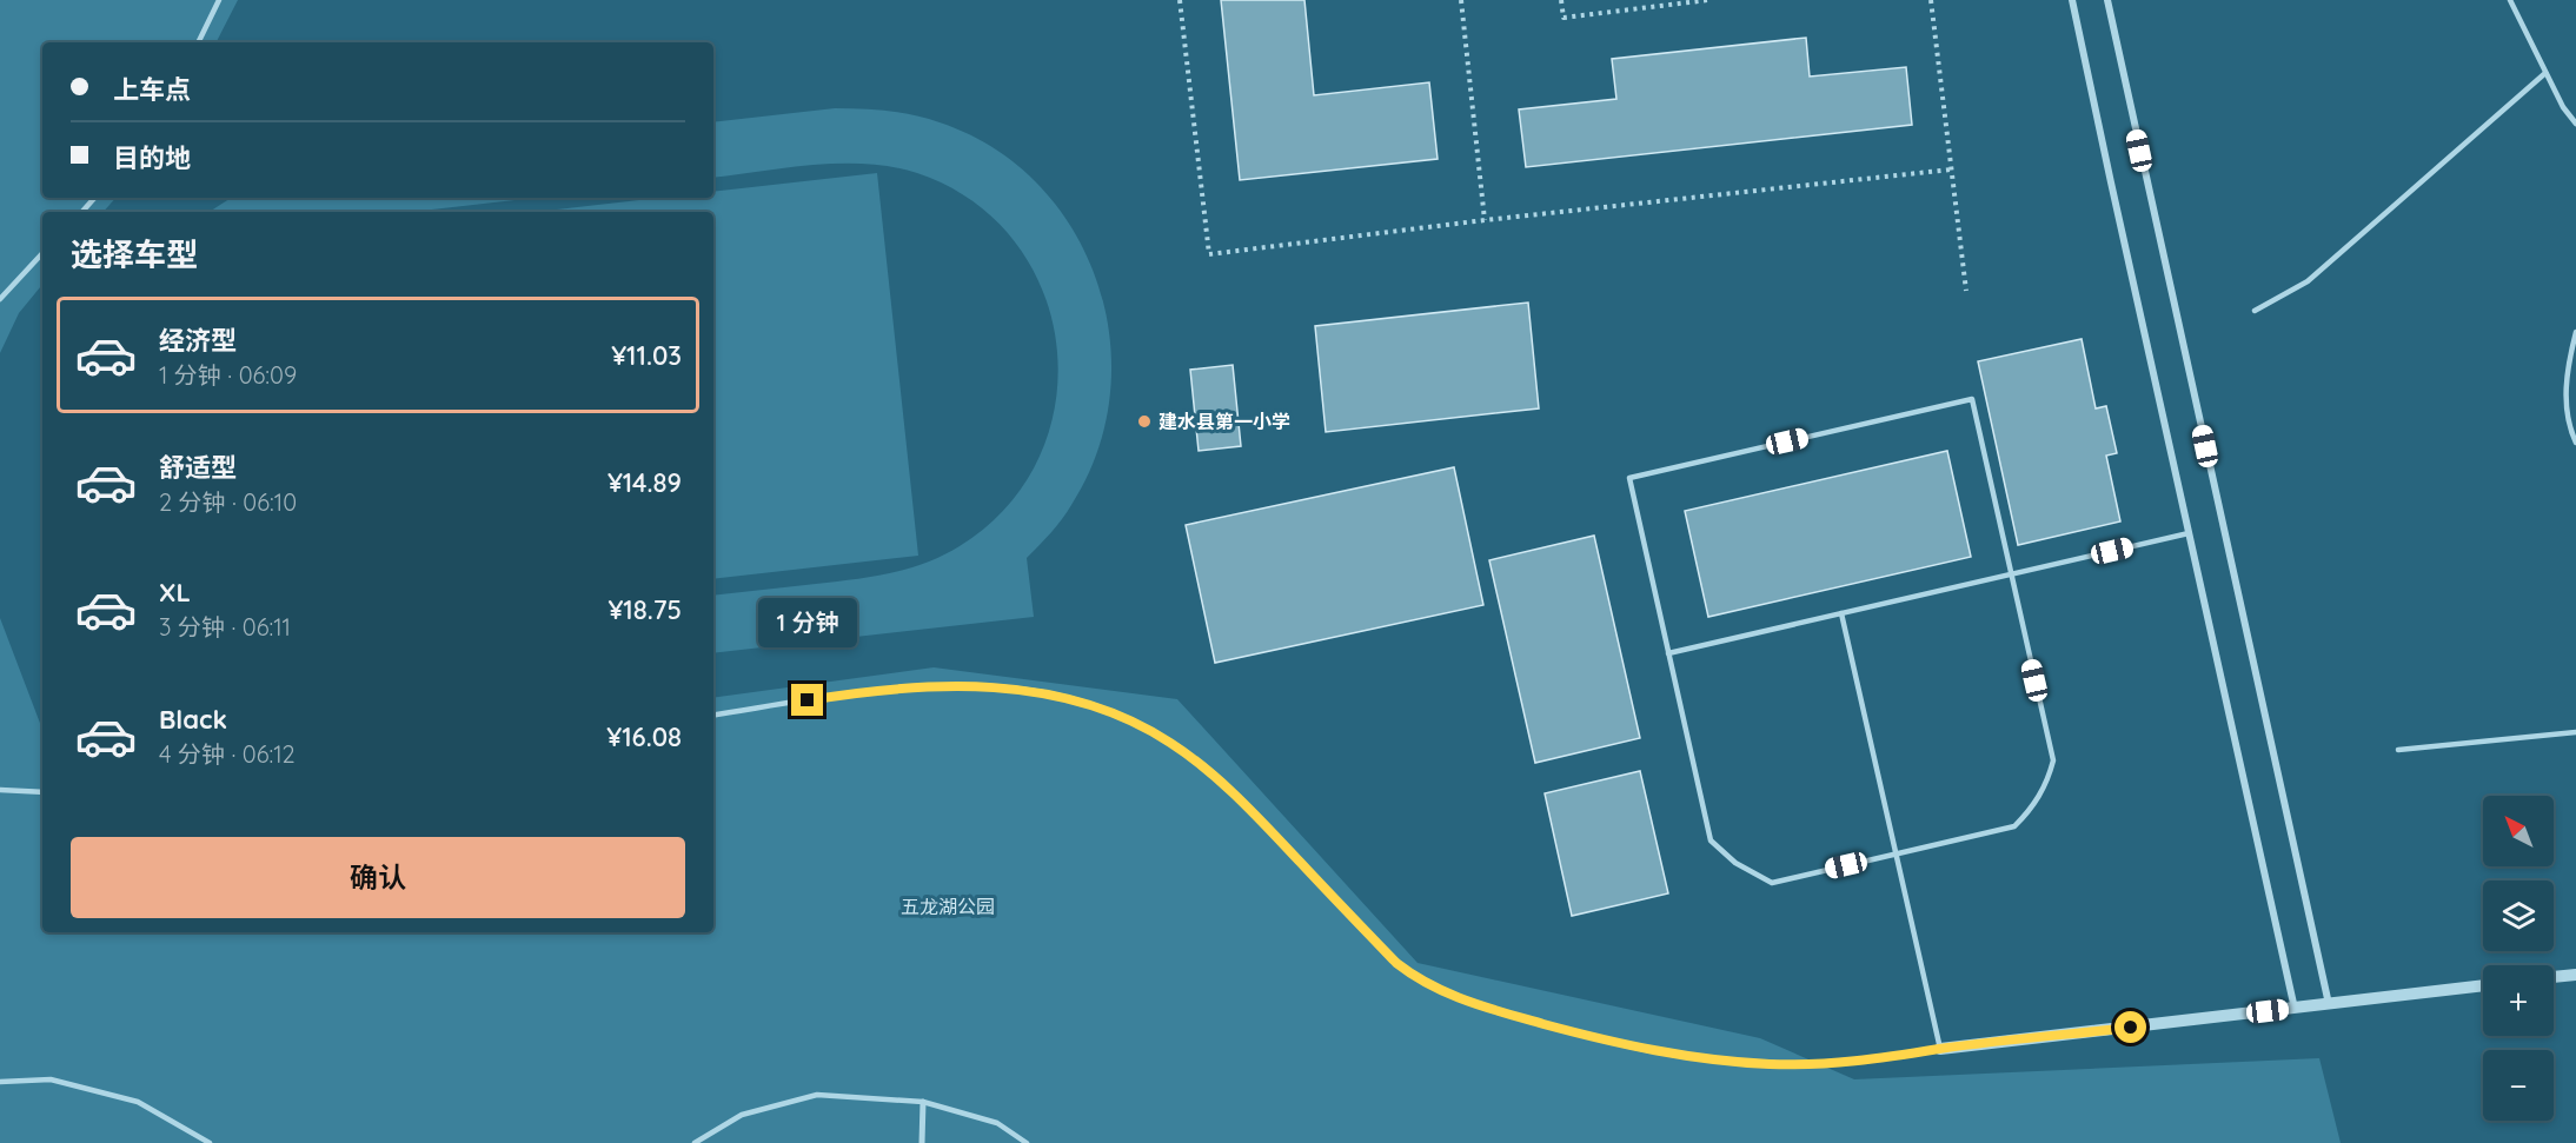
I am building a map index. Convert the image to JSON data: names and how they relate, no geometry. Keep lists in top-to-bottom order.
{
  "parks": ["五龙湖公园"],
  "places": ["建水县第一小学"],
  "north": "top left",
  "page": {
    "banner": ["上车点", "目的地"],
    "heading": "选择车型",
    "list": [
      {
        "name": "经济型",
        "note": "1 分钟 · 06:09",
        "value": "¥11.03"
      },
      {
        "name": "舒适型",
        "note": "2 分钟 · 06:10",
        "value": "¥14.89"
      },
      {
        "name": "XL",
        "note": "3 分钟 · 06:11",
        "value": "¥18.75"
      },
      {
        "name": "Black",
        "note": "4 分钟 · 06:12",
        "value": "¥16.08"
      }
    ],
    "bubble": "1 分钟",
    "map_buttons": ["+", "−"],
    "buttons": "确认"
  }
}
